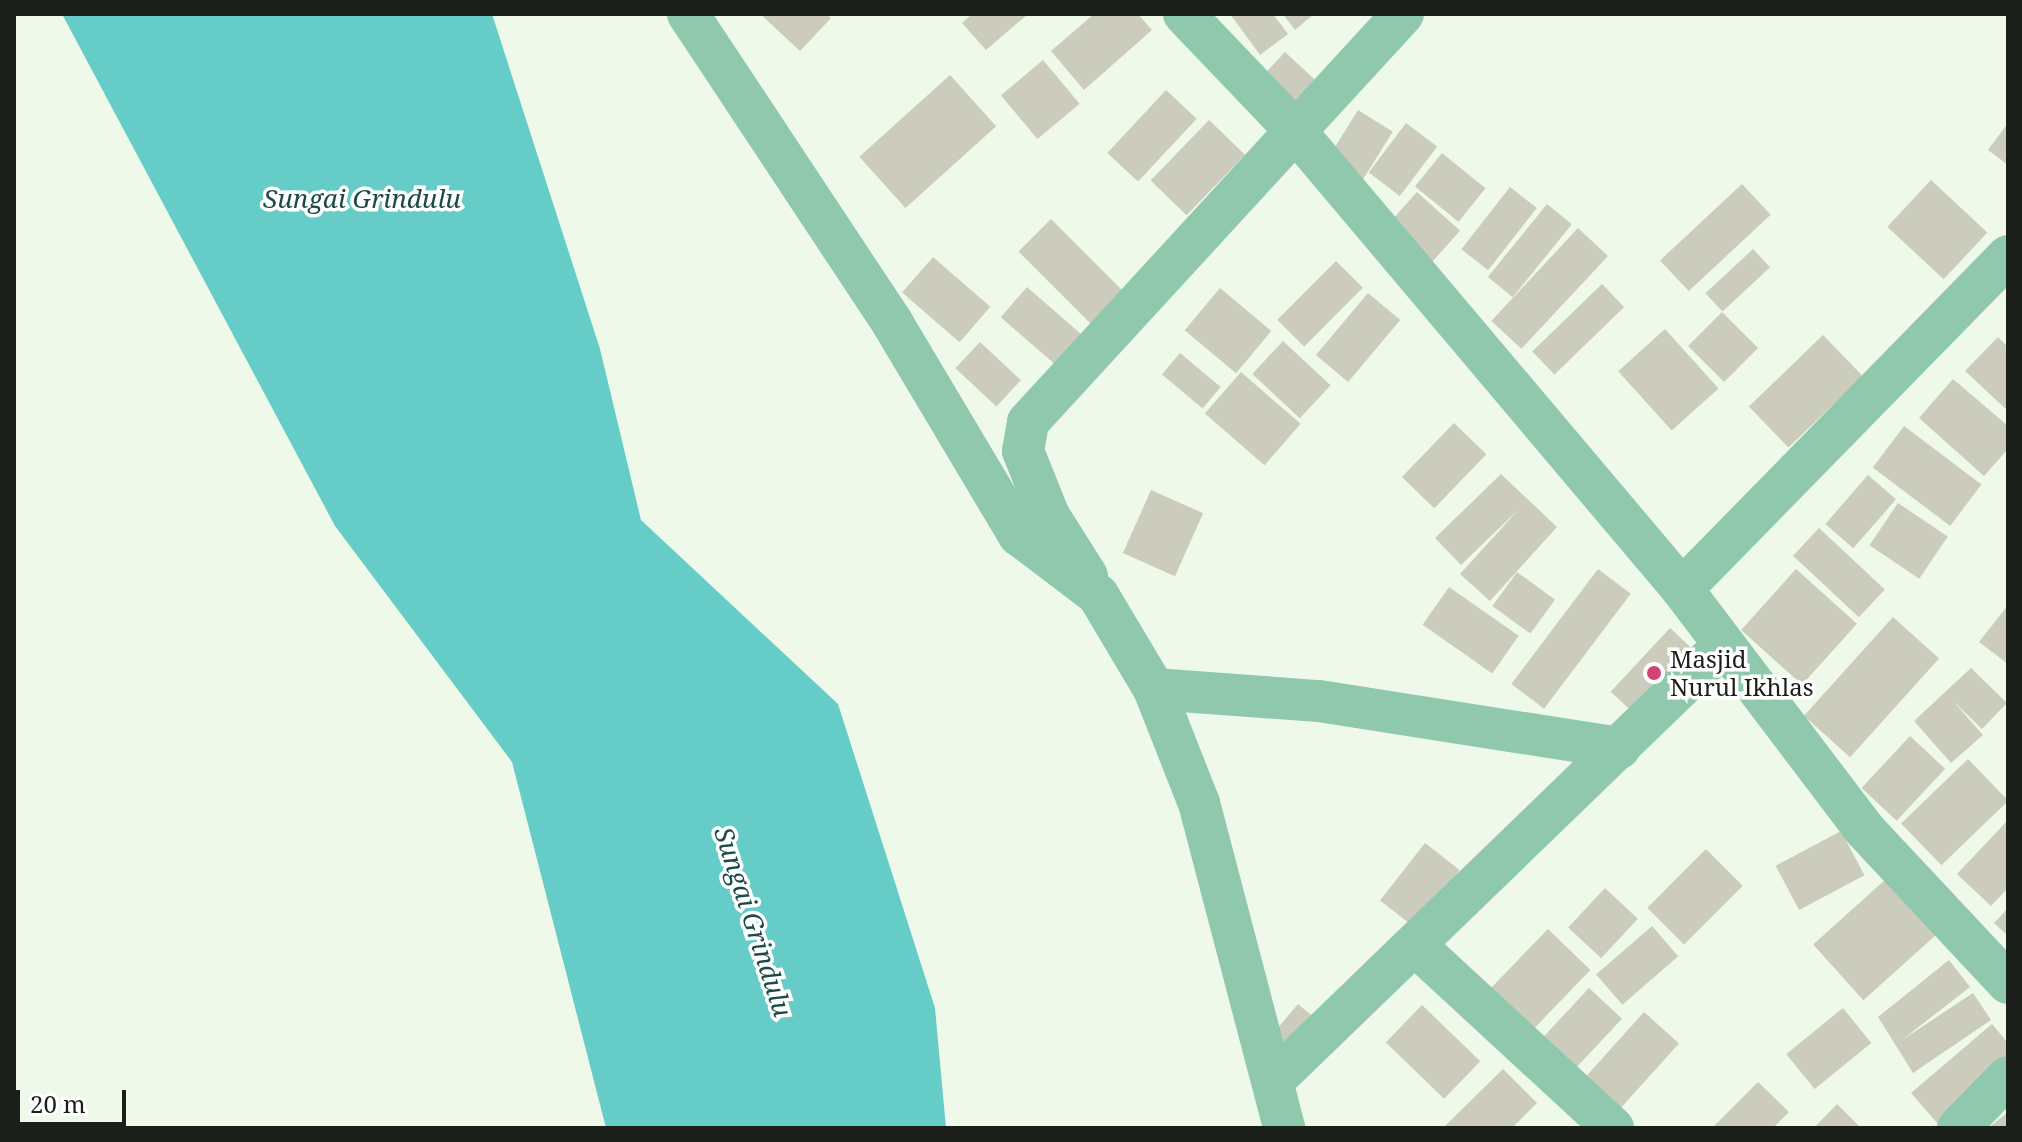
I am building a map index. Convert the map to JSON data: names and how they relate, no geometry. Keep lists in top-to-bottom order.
{
  "water": ["Sungai Grindulu"],
  "places": ["Masjid Nurul Ikhlas"],
  "scale_bar": "20 m"
}
